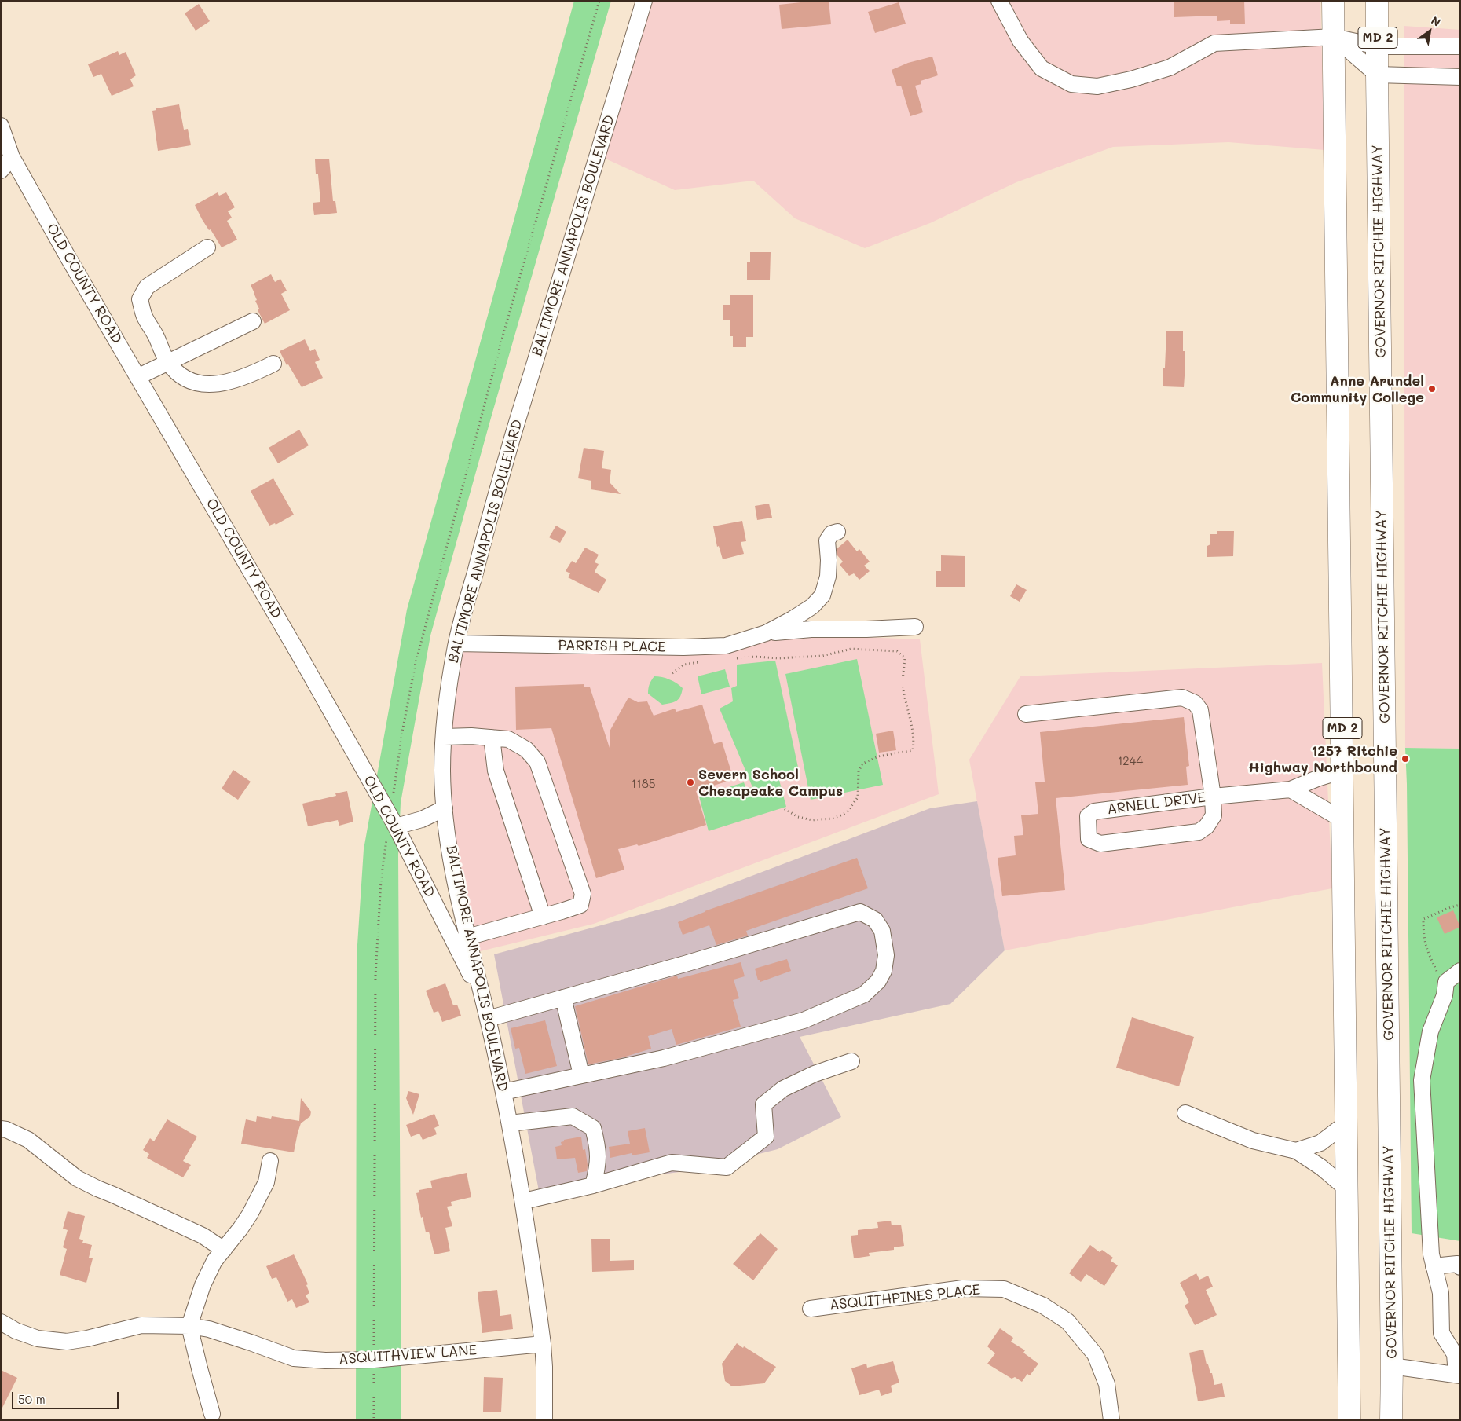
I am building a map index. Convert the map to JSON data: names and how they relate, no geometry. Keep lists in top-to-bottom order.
{
  "streets": {
    "highway": ["MD 2", "GOVERNOR RITCHIE HIGHWAY"],
    "street": [
      "BALTIMORE ANNAPOLIS BOULEVARD",
      "OLD COUNTY ROAD",
      "PARRISH PLACE",
      "ARNELL DRIVE",
      "ASQUITHPINES PLACE",
      "ASQUITHVIEW LANE"
    ]
  },
  "crossings": [
    ["MD 2", "ARNELL DRIVE"],
    ["BALTIMORE ANNAPOLIS BOULEVARD", "OLD COUNTY ROAD"],
    ["BALTIMORE ANNAPOLIS BOULEVARD", "PARRISH PLACE"],
    ["BALTIMORE ANNAPOLIS BOULEVARD", "ASQUITHVIEW LANE"]
  ],
  "places": ["Anne Arundel Community College", "1257 Ritchie Highway Northbound", "Severn School Chesapeake Campus"],
  "house_numbers": ["1244", "1185"],
  "scale_bar": "50 m",
  "north": "top right"
}
